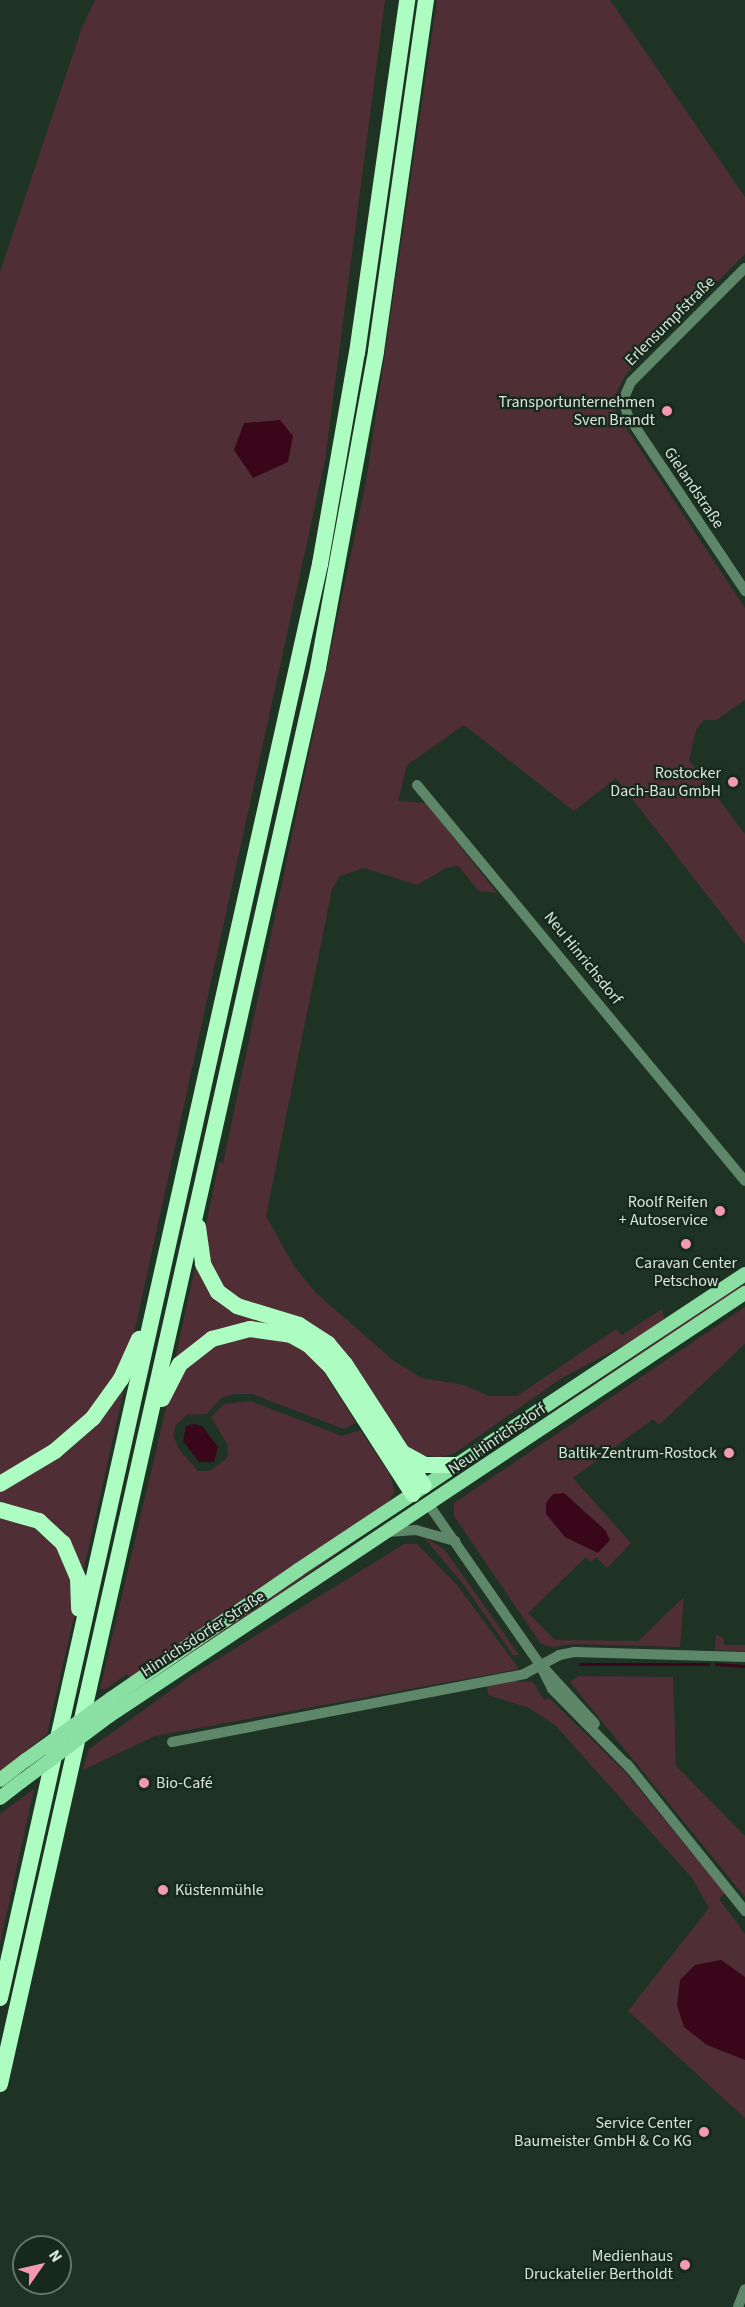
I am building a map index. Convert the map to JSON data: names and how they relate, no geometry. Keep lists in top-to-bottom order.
{
  "streets": {
    "main road": ["Neu Hinrichsdorf", "Hinrichsdorfer Straße"],
    "street": ["Erlensumpfstraße", "Gielandstraße"]
  },
  "crossings": [
    ["Erlensumpfstraße", "Gielandstraße"],
    ["Neu Hinrichsdorf", "Hinrichsdorfer Straße"]
  ],
  "places": [
    "Transportunternehmen Sven Brandt",
    "Rostocker Dach-Bau GmbH",
    "Roolf Reifen + Autoservice",
    "Caravan Center Petschow",
    "Baltik-Zentrum-Rostock",
    "Bio-Café",
    "Küstenmühle",
    "Service Center Baumeister GmbH & Co KG",
    "Medienhaus Druckatelier Bertholdt"
  ],
  "north": "top right"
}
